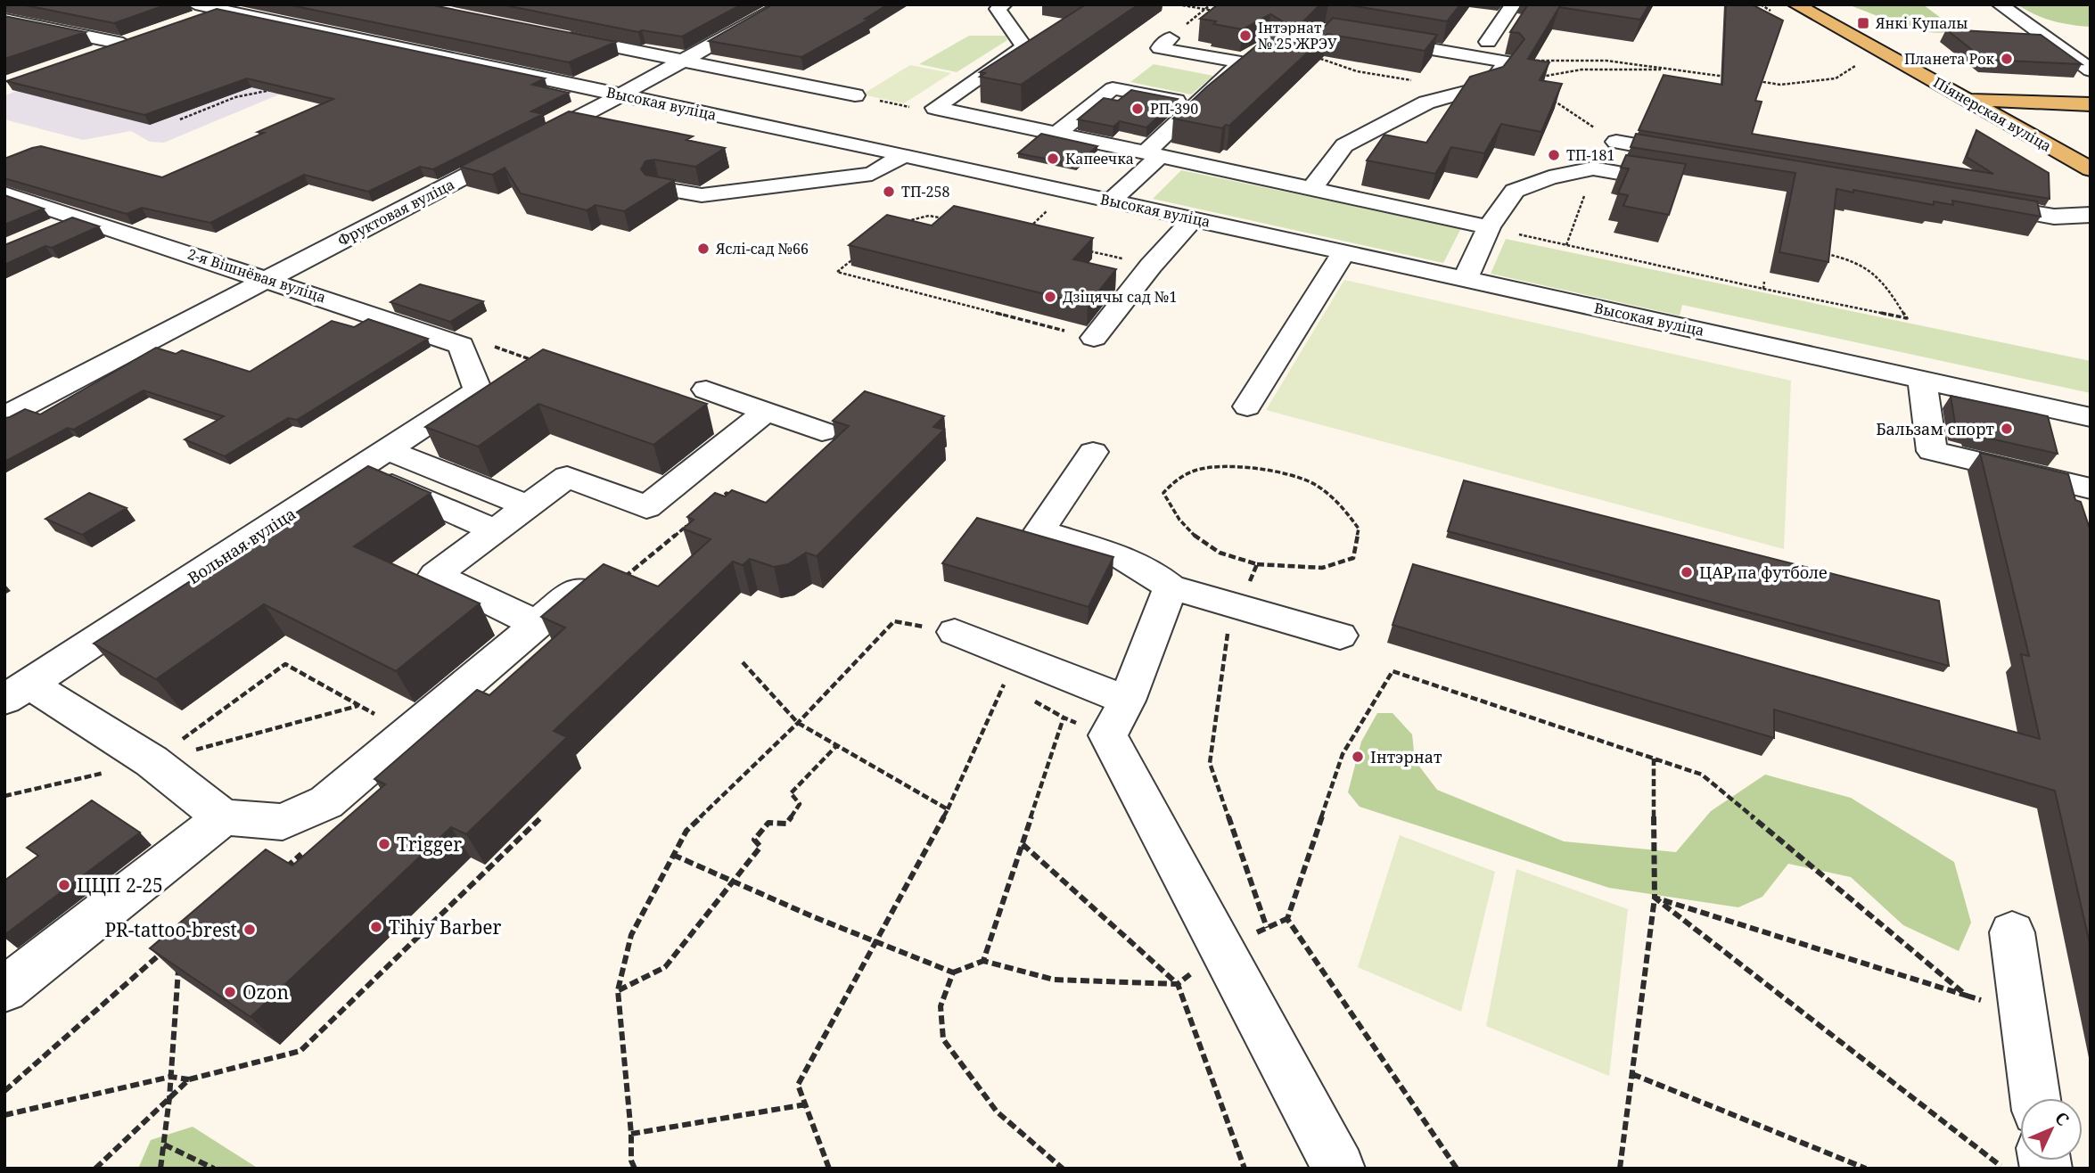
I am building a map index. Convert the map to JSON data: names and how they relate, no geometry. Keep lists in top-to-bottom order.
{
  "streets": {
    "main road": ["Піянерская вуліца"],
    "street": [
      "Высокая вуліца",
      "Фруктовая вуліца",
      "2-я Вішнёвая вуліца",
      "Вольная вуліца"
    ]
  },
  "crossings": [
    ["Высокая вуліца", "Фруктовая вуліца"],
    ["Фруктовая вуліца", "2-я Вішнёвая вуліца"],
    ["2-я Вішнёвая вуліца", "Вольная вуліца"]
  ],
  "places": {
    "transit": ["Янкі Купалы"],
    "other": [
      "Інтэрнат № 25 ЖРЭУ",
      "Планета Рок",
      "РП-390",
      "ТП-181",
      "Капеечка",
      "ТП-258",
      "Яслі-сад №66",
      "Дзіцячы сад №1",
      "Бальзам спорт",
      "ЦАР па футболе",
      "Інтэрнат",
      "Trigger",
      "ЦЦП 2-25",
      "Tihiy Barber",
      "PR-tattoo-brest",
      "Ozon"
    ]
  },
  "north": "top right"
}
